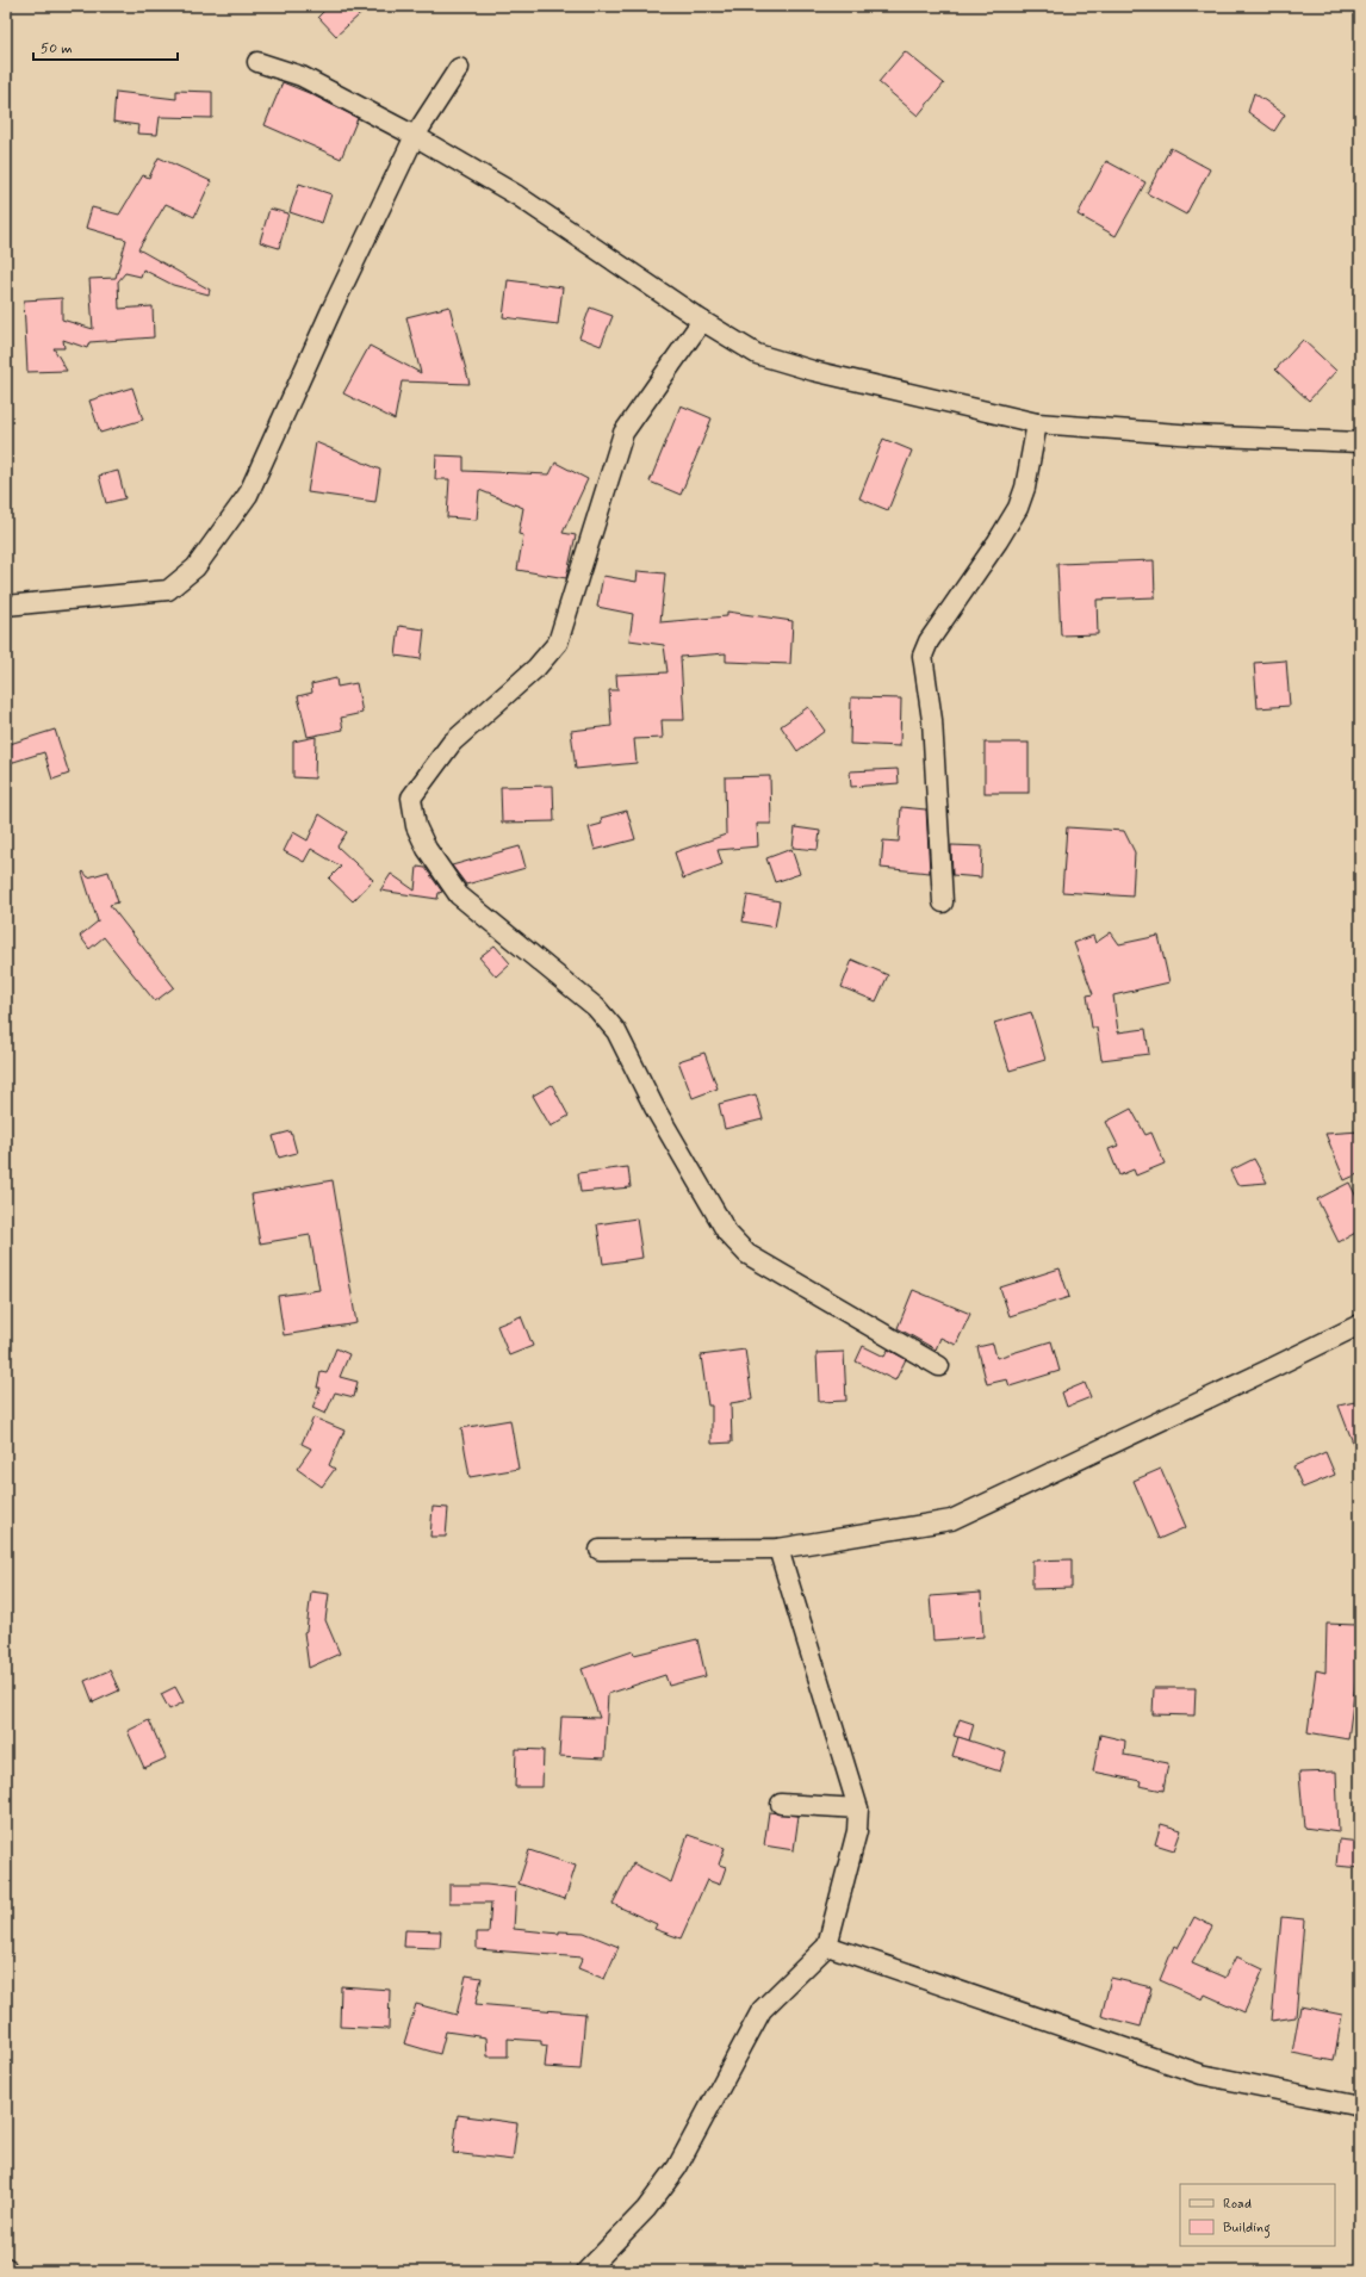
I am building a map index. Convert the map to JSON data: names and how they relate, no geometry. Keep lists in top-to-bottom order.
{
  "legend": ["Road", "Building"],
  "scale_bar": "50 m"
}
